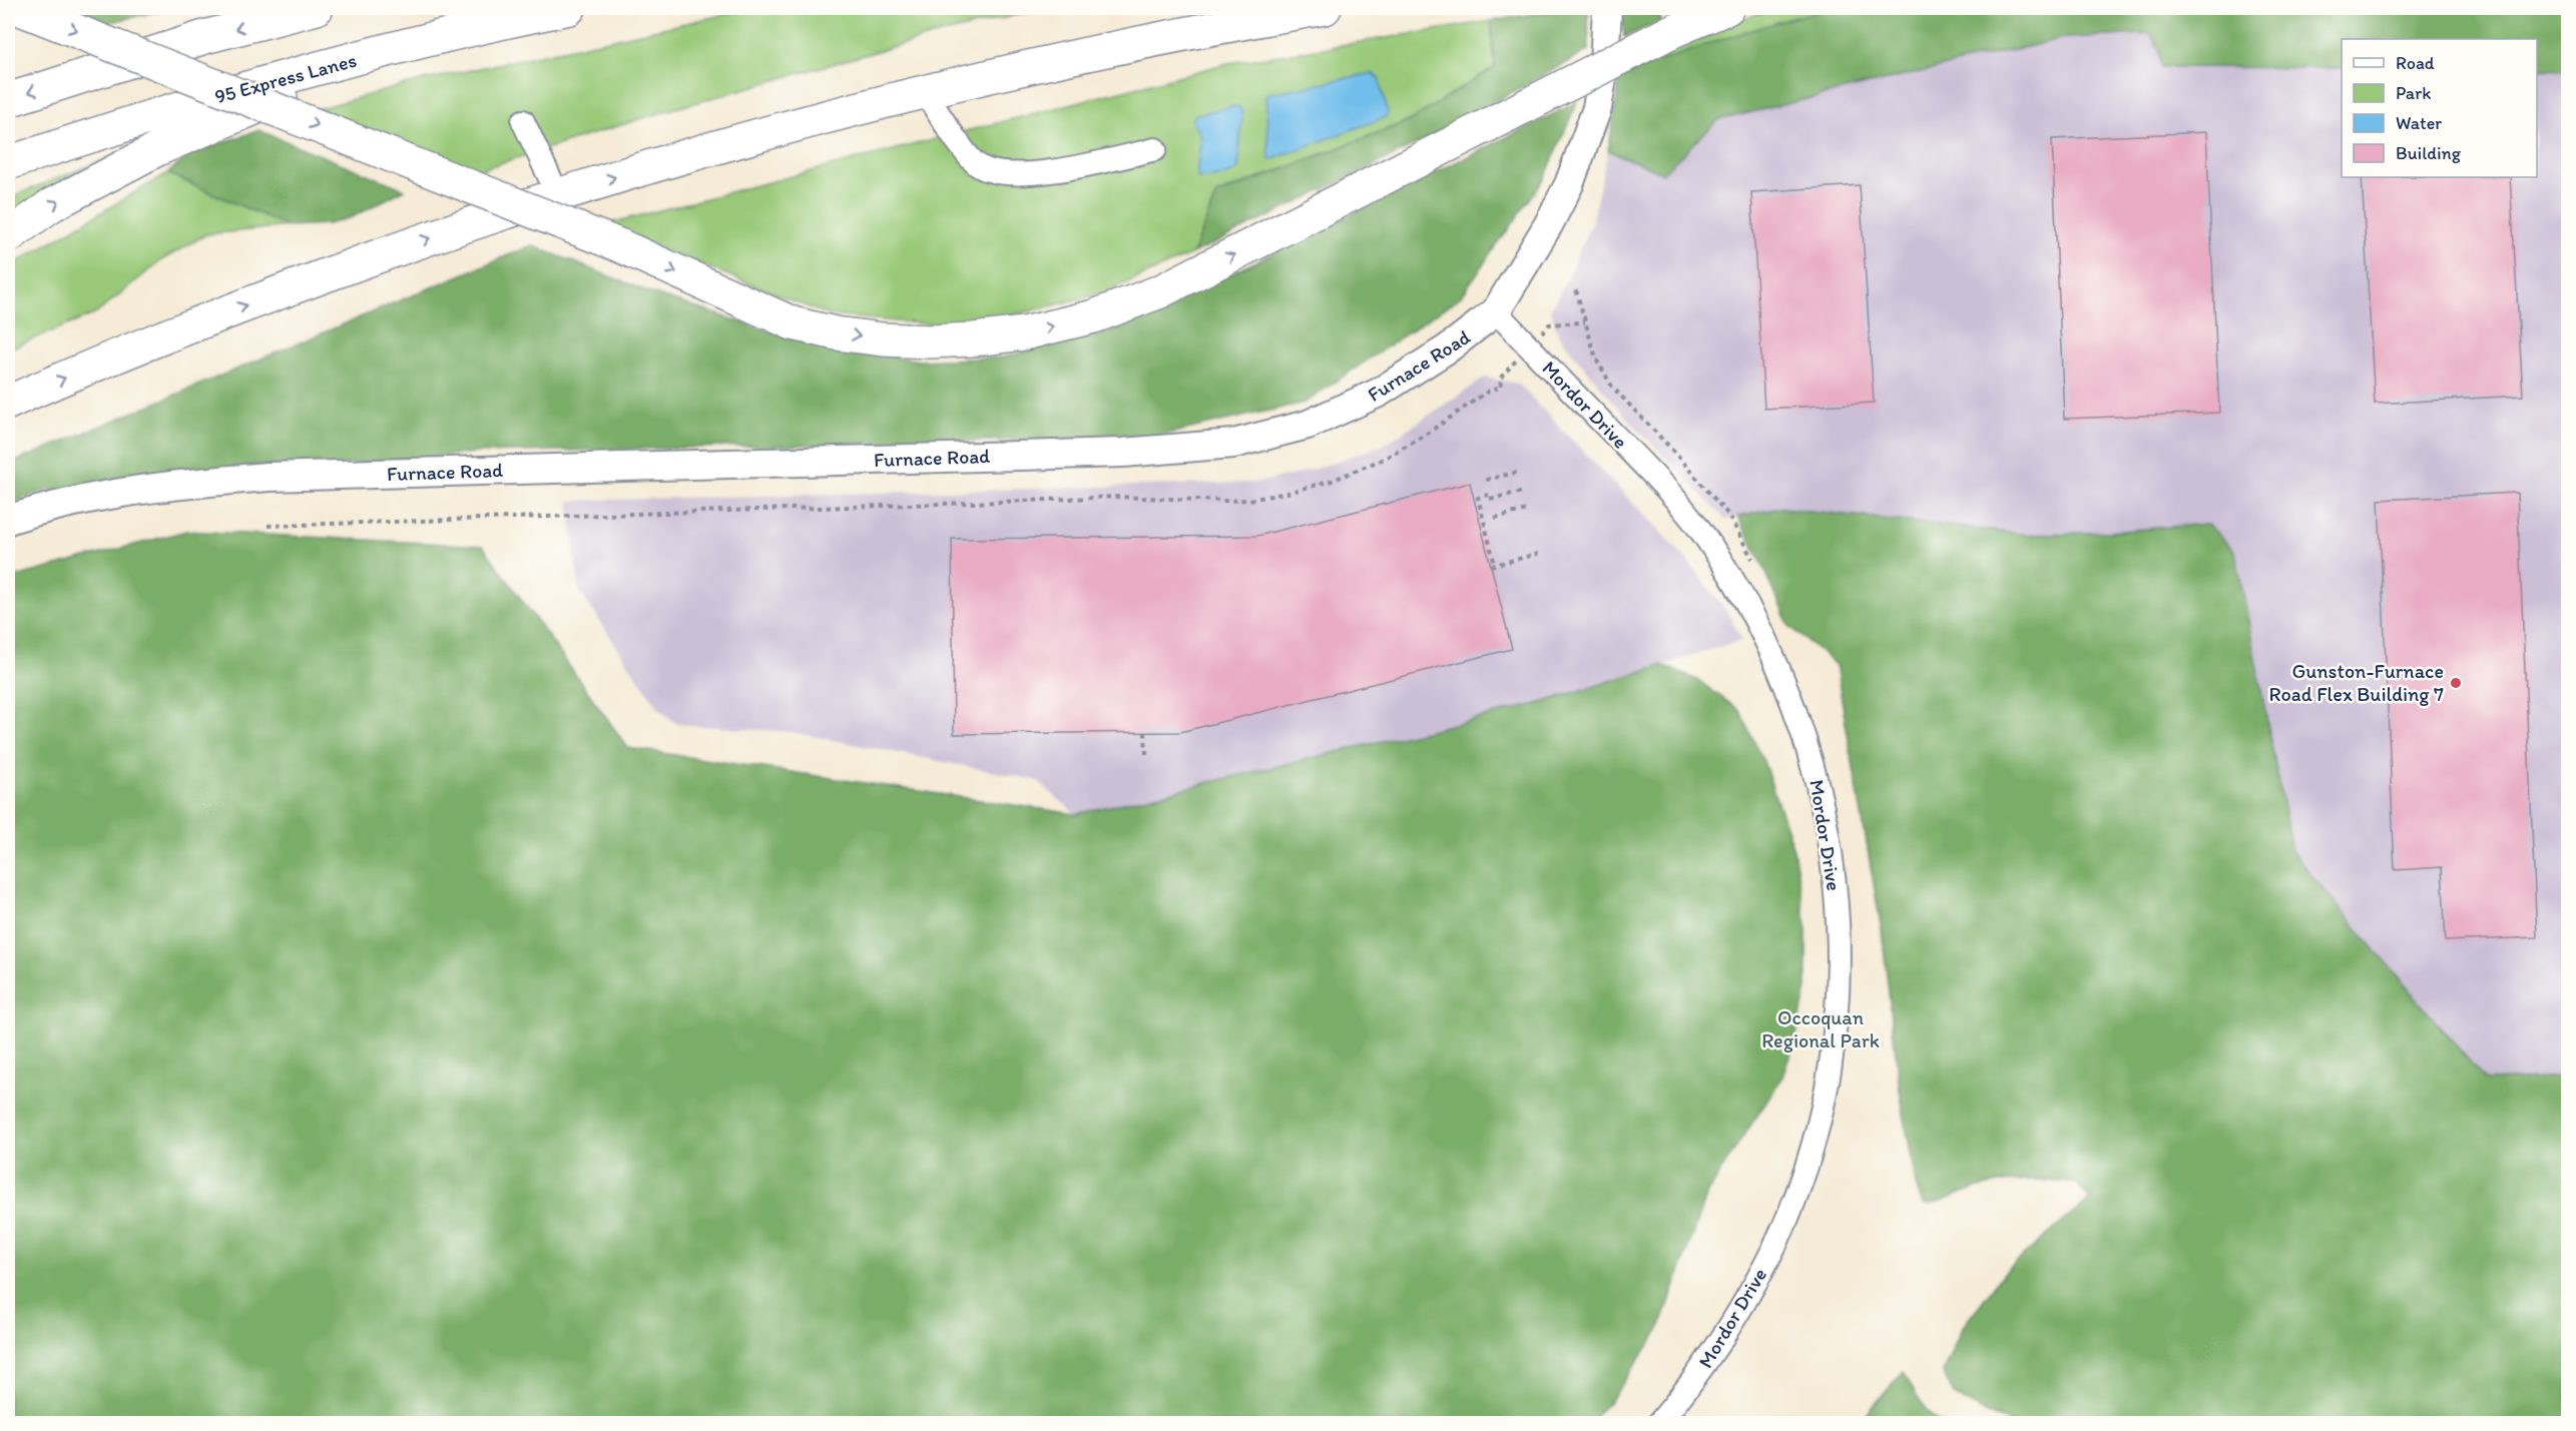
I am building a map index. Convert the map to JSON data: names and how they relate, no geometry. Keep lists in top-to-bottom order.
{
  "streets": {
    "highway": ["95 Express Lanes"],
    "main road": ["Furnace Road"],
    "street": ["Mordor Drive"]
  },
  "crossings": [
    ["Furnace Road", "Mordor Drive"]
  ],
  "parks": ["Occoquan Regional Park"],
  "places": ["Gunston-Furnace Road Flex Building 7"],
  "legend": [
    "Road",
    "Park",
    "Water",
    "Building"
  ]
}
